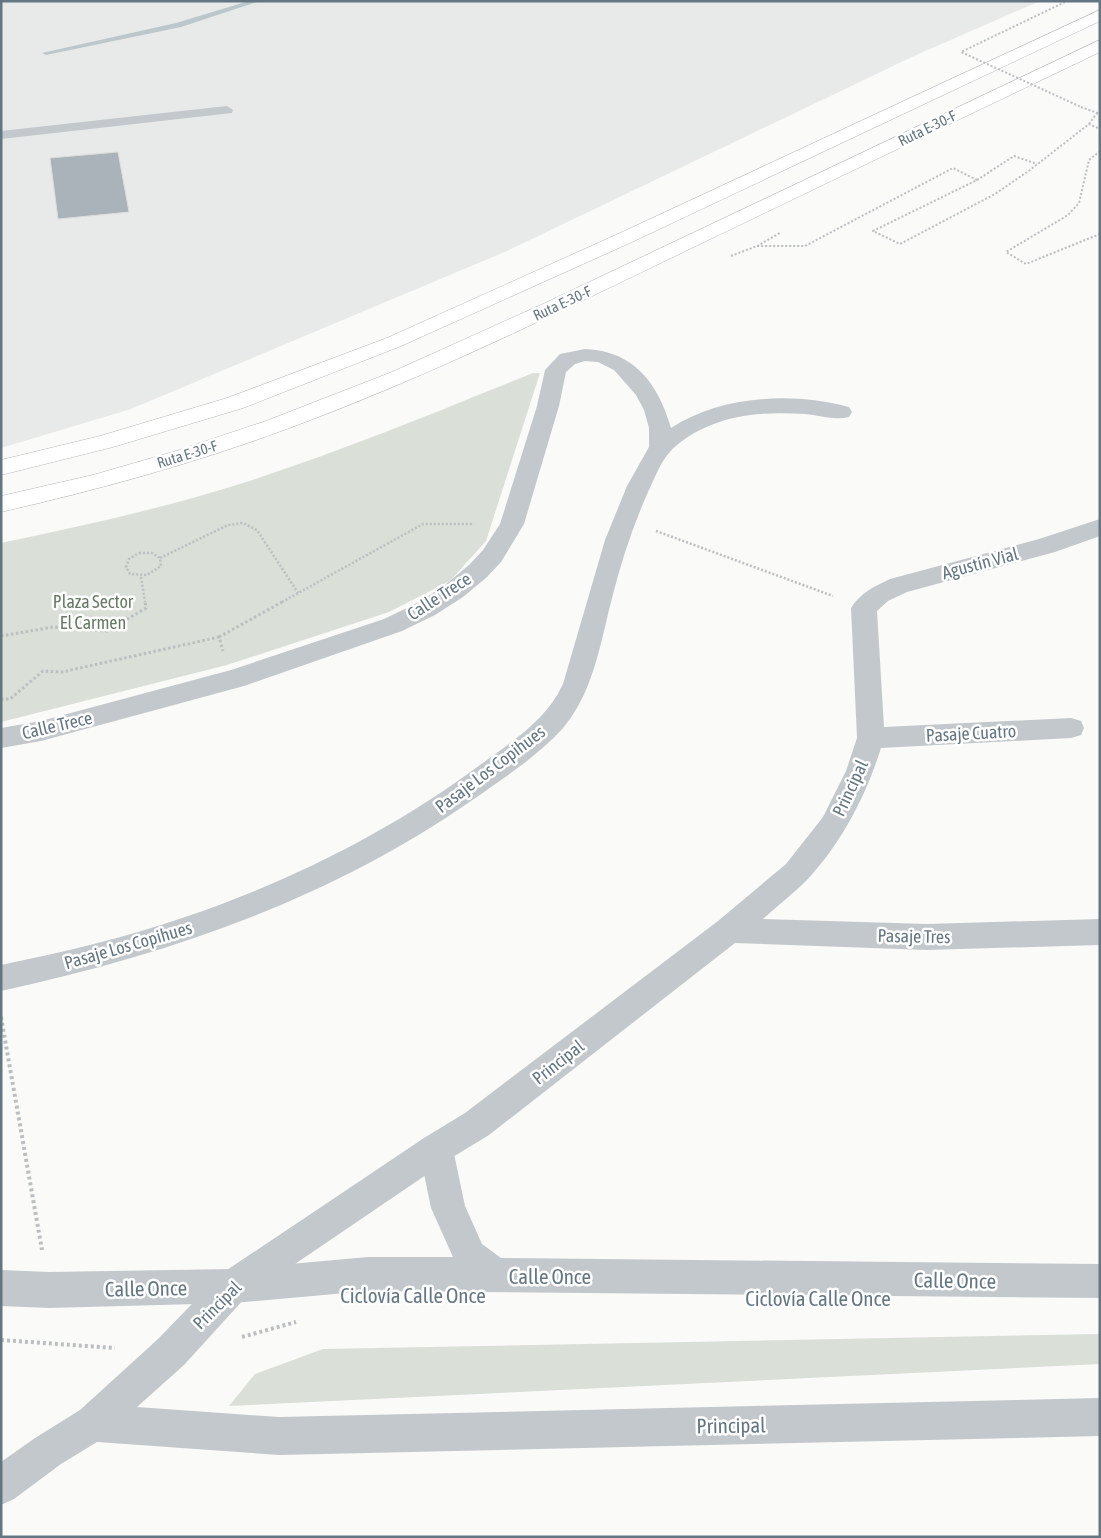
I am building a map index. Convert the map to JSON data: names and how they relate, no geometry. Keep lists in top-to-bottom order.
{
  "streets": {
    "highway": ["Ruta E-30-F"],
    "street": [
      "Agustín Vial",
      "Calle Trece",
      "Pasaje Cuatro",
      "Pasaje Los Copihues",
      "Principal",
      "Pasaje Tres",
      "Calle Once"
    ]
  },
  "crossings": [
    ["Agustín Vial", "Principal"],
    ["Calle Trece", "Pasaje Los Copihues"],
    ["Pasaje Cuatro", "Principal"],
    ["Principal", "Pasaje Tres"],
    ["Principal", "Calle Once"]
  ],
  "parks": ["Plaza Sector El Carmen"]
}
